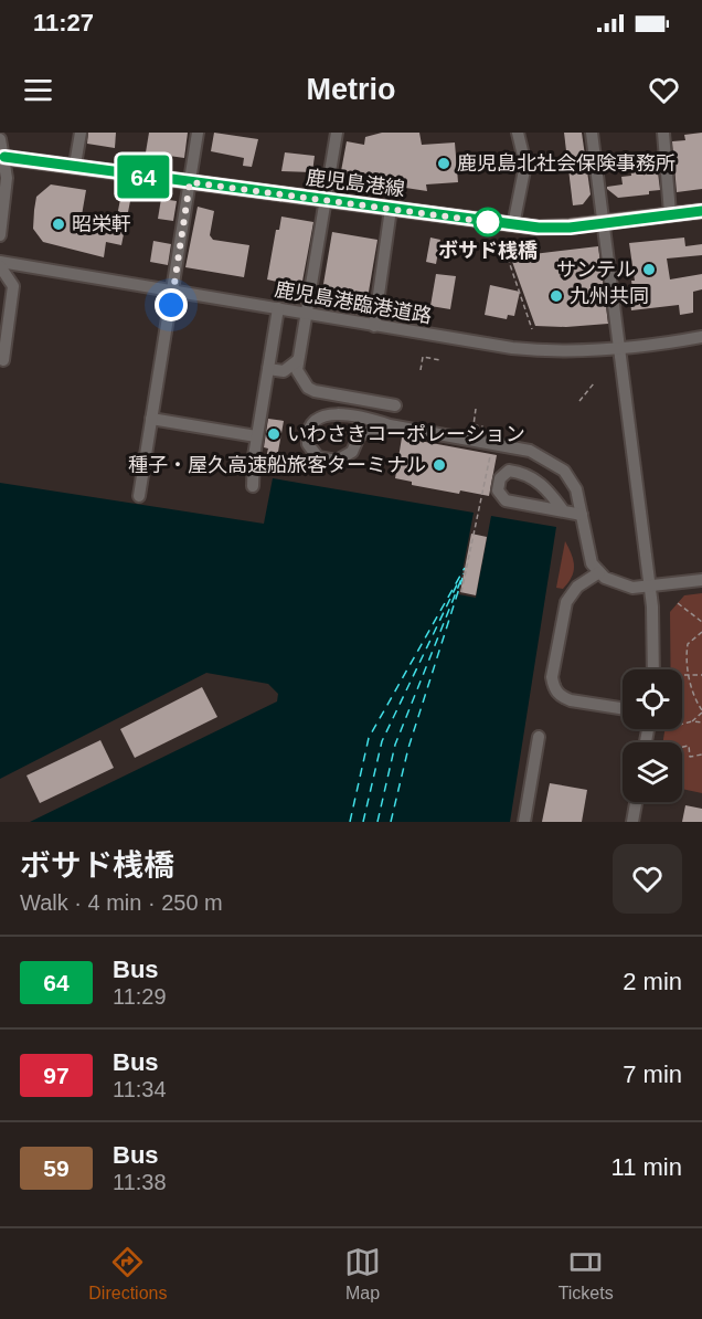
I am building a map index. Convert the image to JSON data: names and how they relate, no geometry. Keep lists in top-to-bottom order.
{
  "streets": {
    "main road": ["鹿児島港線"],
    "street": ["鹿児島港臨港道路"]
  },
  "places": [
    "鹿児島北社会保険事務所",
    "ボサド桟橋",
    "昭栄軒",
    "サンテル",
    "九州共同",
    "いわさきコーポレーション",
    "種子・屋久高速船旅客ターミナル"
  ],
  "lines": ["bus line 64"],
  "page": {
    "status": "11:27",
    "header": "Metrio",
    "on_map": "64",
    "heading": ["ボサド桟橋", "Walk · 4 min · 250 m"],
    "list": [
      {
        "mark": "64",
        "name": "Bus",
        "note": "11:29",
        "value": "2 min"
      },
      {
        "mark": "97",
        "name": "Bus",
        "note": "11:34",
        "value": "7 min"
      },
      {
        "mark": "59",
        "name": "Bus",
        "note": "11:38",
        "value": "11 min"
      }
    ],
    "tabs": ["Directions", "Map", "Tickets"]
  }
}
